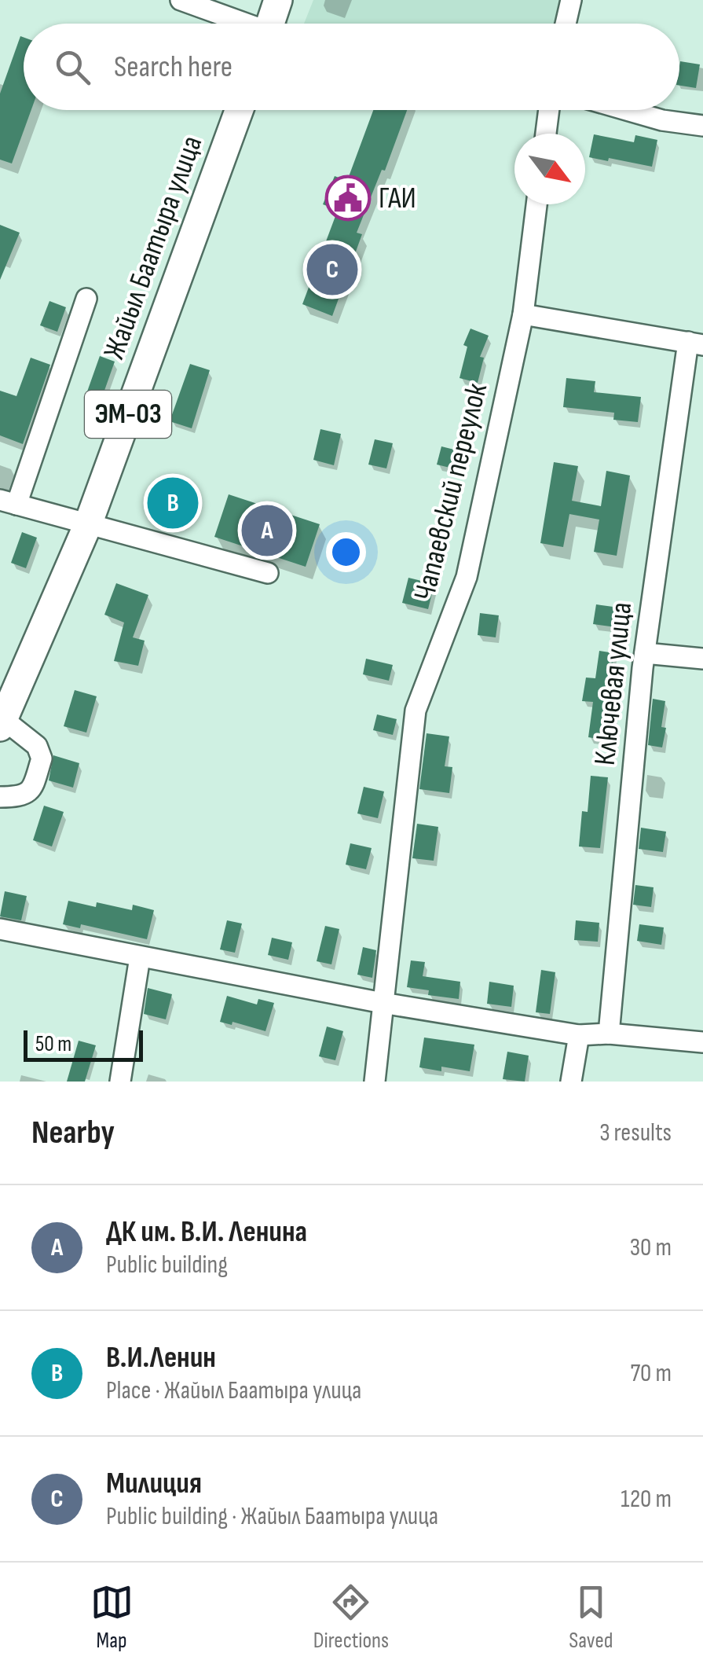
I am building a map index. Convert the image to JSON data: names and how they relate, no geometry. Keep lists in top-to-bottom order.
{
  "streets": {
    "highway": ["Жайыл Баатыра улица", "ЭМ-03"],
    "street": ["Чапаевский переулок", "Ключевая улица"]
  },
  "crossings": [
    ["Чапаевский переулок", "Ключевая улица"]
  ],
  "places": {
    "public building": ["ГАИ"]
  },
  "scale_bar": "50 m",
  "north": "bottom right",
  "page": {
    "search": "Search here",
    "pins": ["C", "B", "A"],
    "scale": "50 m",
    "heading": ["Nearby", "3 results"],
    "list": [
      {
        "mark": "A",
        "name": "ДК им. В.И. Ленина",
        "note": "Public building",
        "value": "30 m"
      },
      {
        "mark": "B",
        "name": "В.И.Ленин",
        "note": "Place · Жайыл Баатыра улица",
        "value": "70 m"
      },
      {
        "mark": "C",
        "name": "Милиция",
        "note": "Public building · Жайыл Баатыра улица",
        "value": "120 m"
      }
    ],
    "nav": ["Map", "Directions", "Saved"]
  }
}
